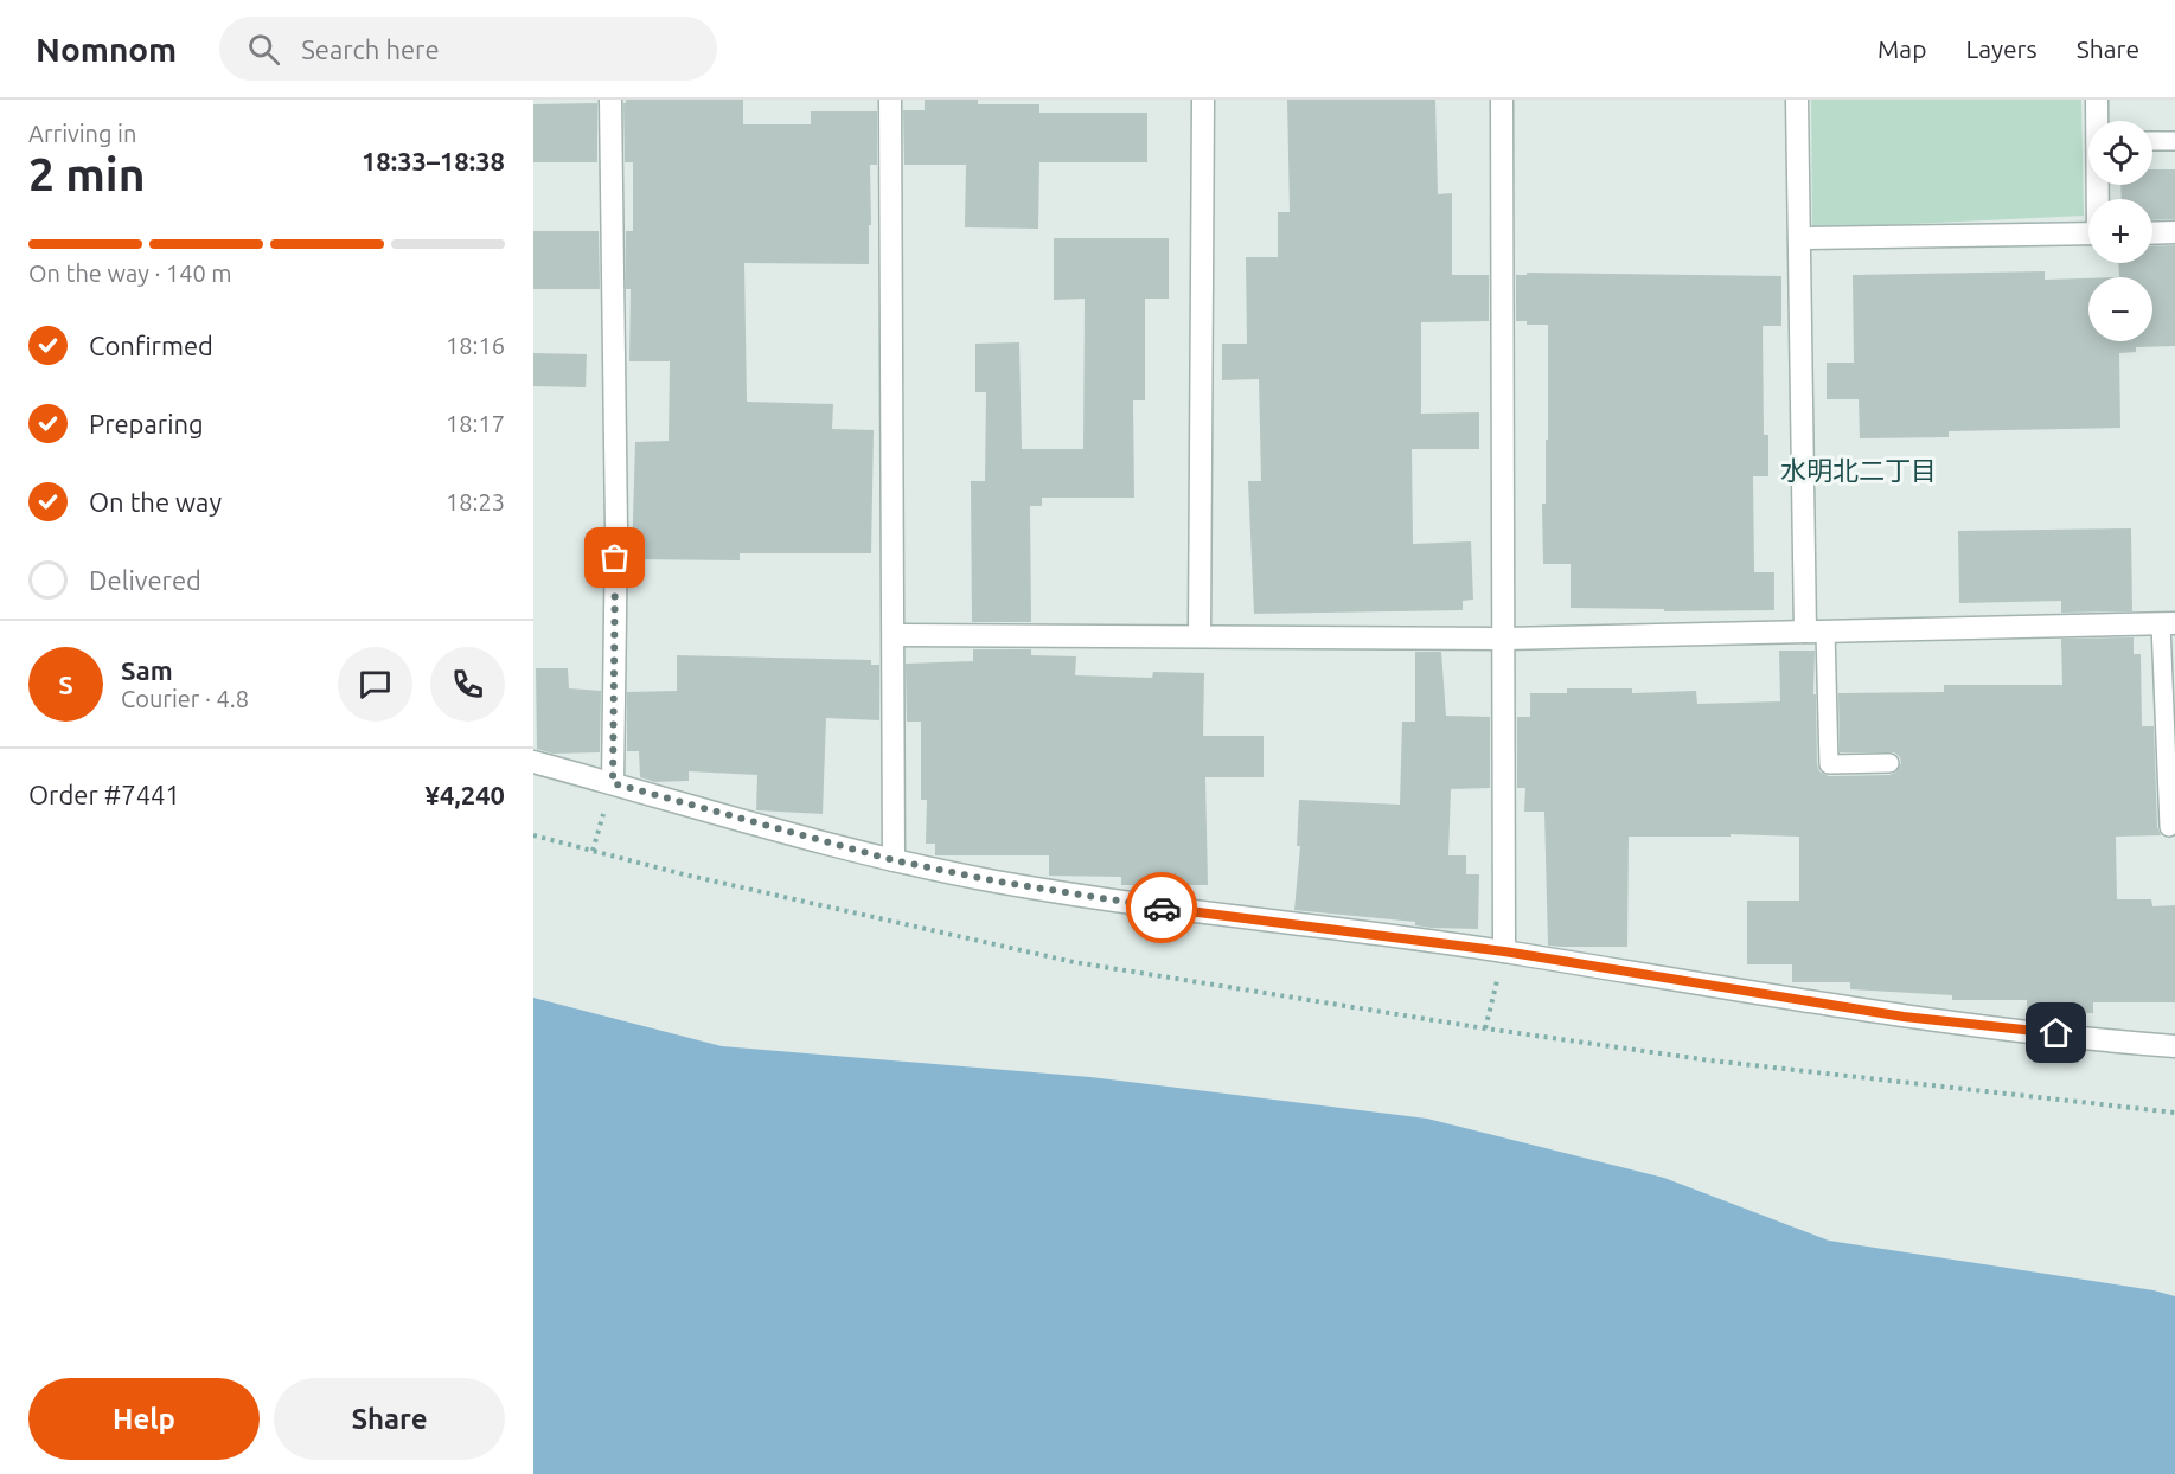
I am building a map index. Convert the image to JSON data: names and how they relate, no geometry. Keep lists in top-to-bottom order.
{
  "districts": ["水明北二丁目"],
  "page": {
    "header": "Nomnom",
    "search": "Search here",
    "nav": ["Map", "Layers", "Share"],
    "heading": ["2 min", "Arriving in", "18:33–18:38"],
    "panel": [
      "Sam",
      "Courier · 4.8",
      "Order #7441",
      "¥4,240"
    ],
    "map_buttons": ["+", "−"],
    "bar": "On the way · 140 m",
    "list": [
      ["Confirmed", "18:16"],
      ["Preparing", "18:17"],
      ["On the way", "18:23"],
      "Delivered"
    ],
    "round": "S",
    "buttons": ["Help", "Share"]
  }
}
